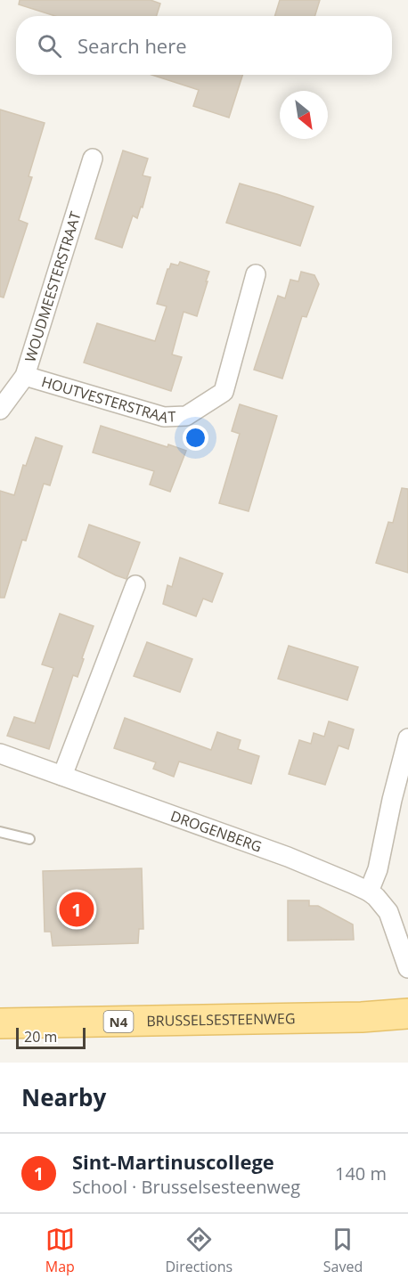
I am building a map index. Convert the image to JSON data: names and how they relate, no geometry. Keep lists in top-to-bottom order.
{
  "streets": {
    "main road": ["BRUSSELSESTEENWEG", "N4"],
    "street": ["WOUDMEESTERSTRAAT", "HOUTVESTERSTRAAT", "DROGENBERG"]
  },
  "crossings": [
    ["WOUDMEESTERSTRAAT", "HOUTVESTERSTRAAT"]
  ],
  "scale_bar": "20 m",
  "north": "bottom right",
  "page": {
    "search": "Search here",
    "pins": "1",
    "scale": "20 m",
    "heading": "Nearby",
    "list": [
      {
        "mark": "1",
        "name": "Sint-Martinuscollege",
        "note": "School · Brusselsesteenweg",
        "value": "140 m"
      }
    ],
    "nav": ["Map", "Directions", "Saved"]
  }
}
